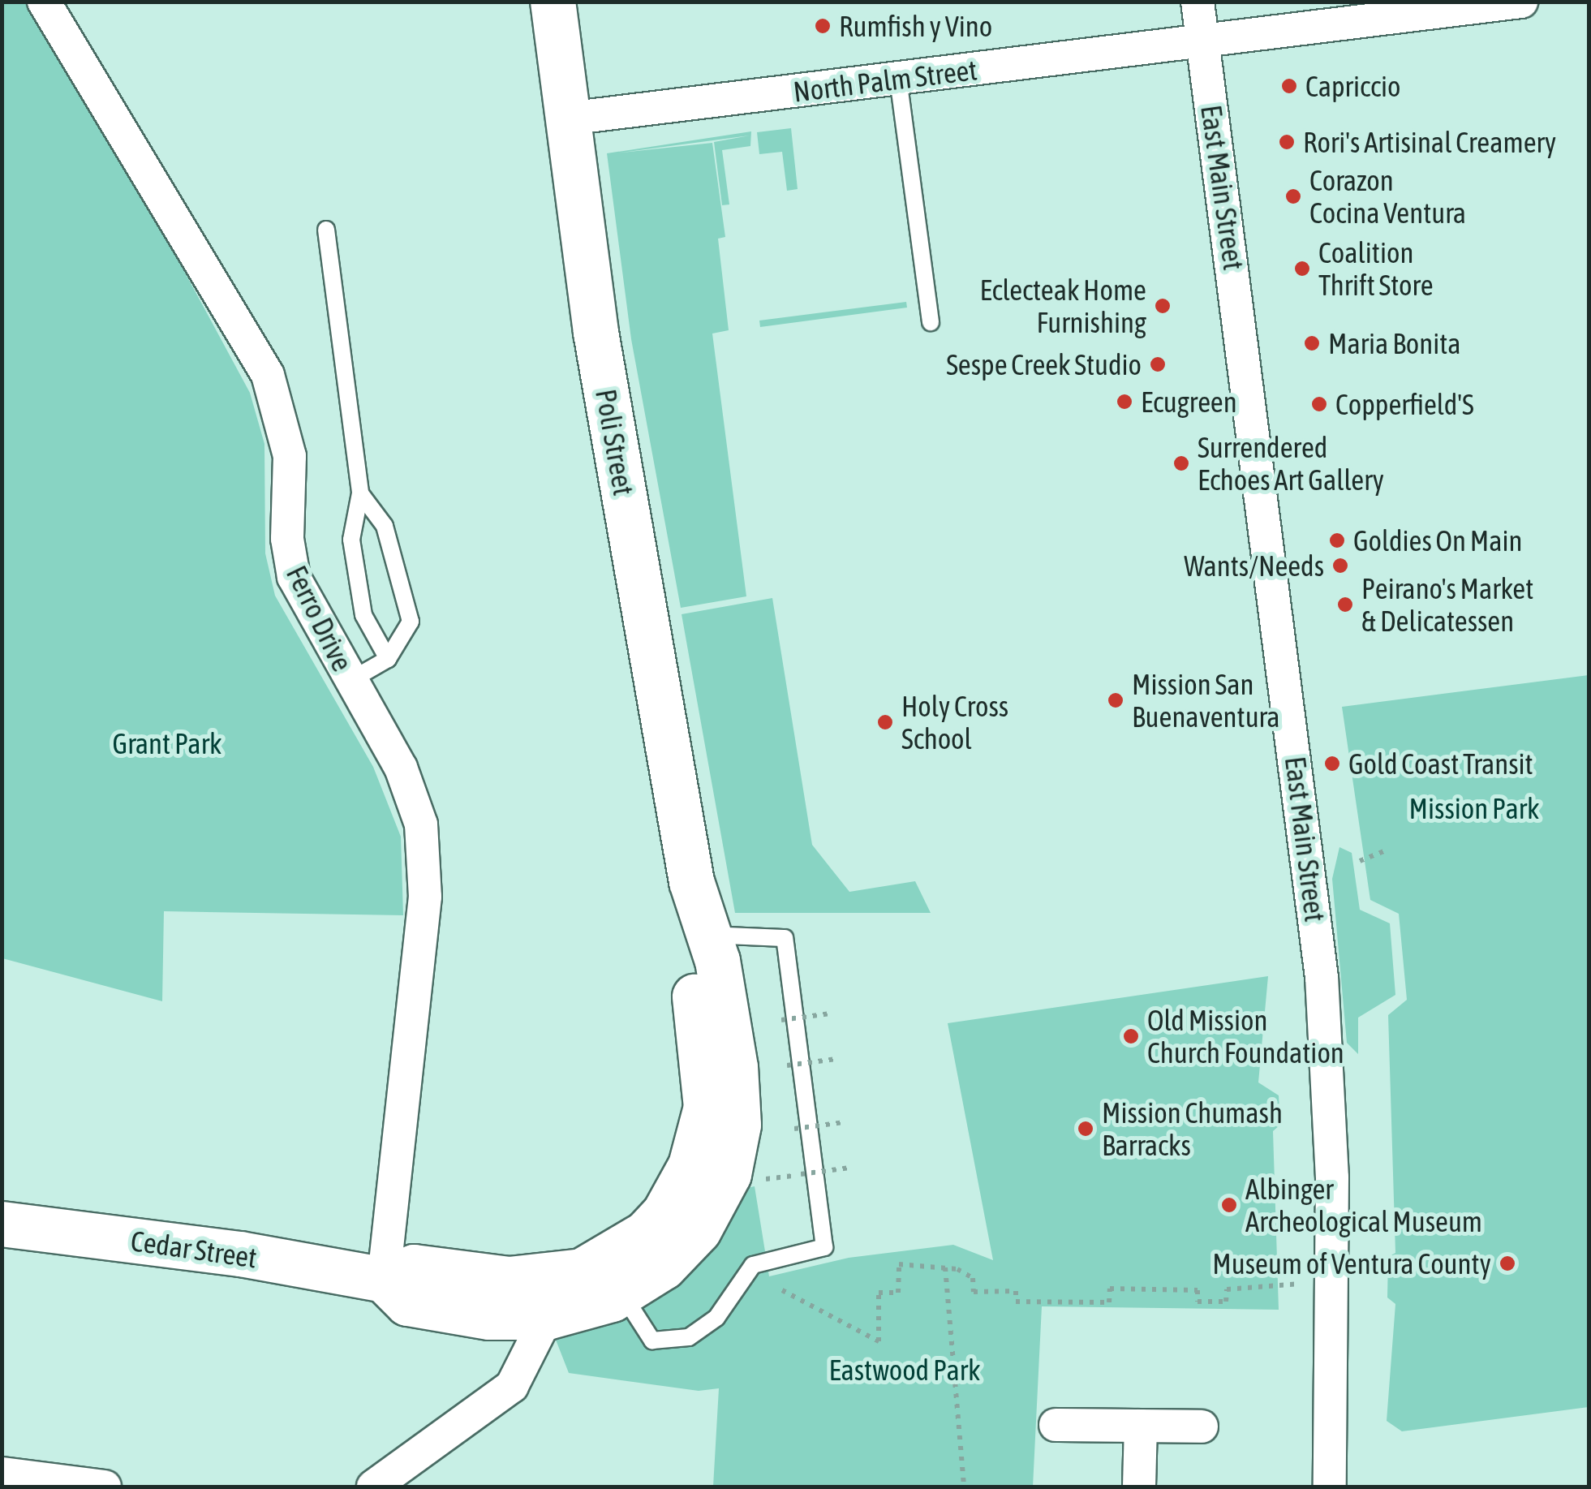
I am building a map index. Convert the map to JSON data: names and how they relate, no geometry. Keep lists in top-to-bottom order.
{
  "streets": {
    "main road": ["Poli Street", "Cedar Street"],
    "street": ["North Palm Street", "East Main Street", "Ferro Drive"]
  },
  "crossings": [
    ["North Palm Street", "East Main Street"],
    ["North Palm Street", "Poli Street"],
    ["Poli Street", "Cedar Street"],
    ["Ferro Drive", "Cedar Street"]
  ],
  "parks": ["Grant Park", "Mission Park", "Eastwood Park"],
  "places": [
    "Rumfish y Vino",
    "Capriccio",
    "Rori's Artisinal Creamery",
    "Corazon Cocina Ventura",
    "Coalition Thrift Store",
    "Eclecteak Home Furnishing",
    "Maria Bonita",
    "Sespe Creek Studio",
    "Ecugreen",
    "Copperfield'S",
    "Surrendered Echoes Art Gallery",
    "Goldies On Main",
    "Wants/Needs",
    "Peirano's Market & Delicatessen",
    "Mission San Buenaventura",
    "Holy Cross School",
    "Gold Coast Transit",
    "Old Mission Church Foundation",
    "Mission Chumash Barracks",
    "Albinger Archeological Museum",
    "Museum of Ventura County"
  ]
}
